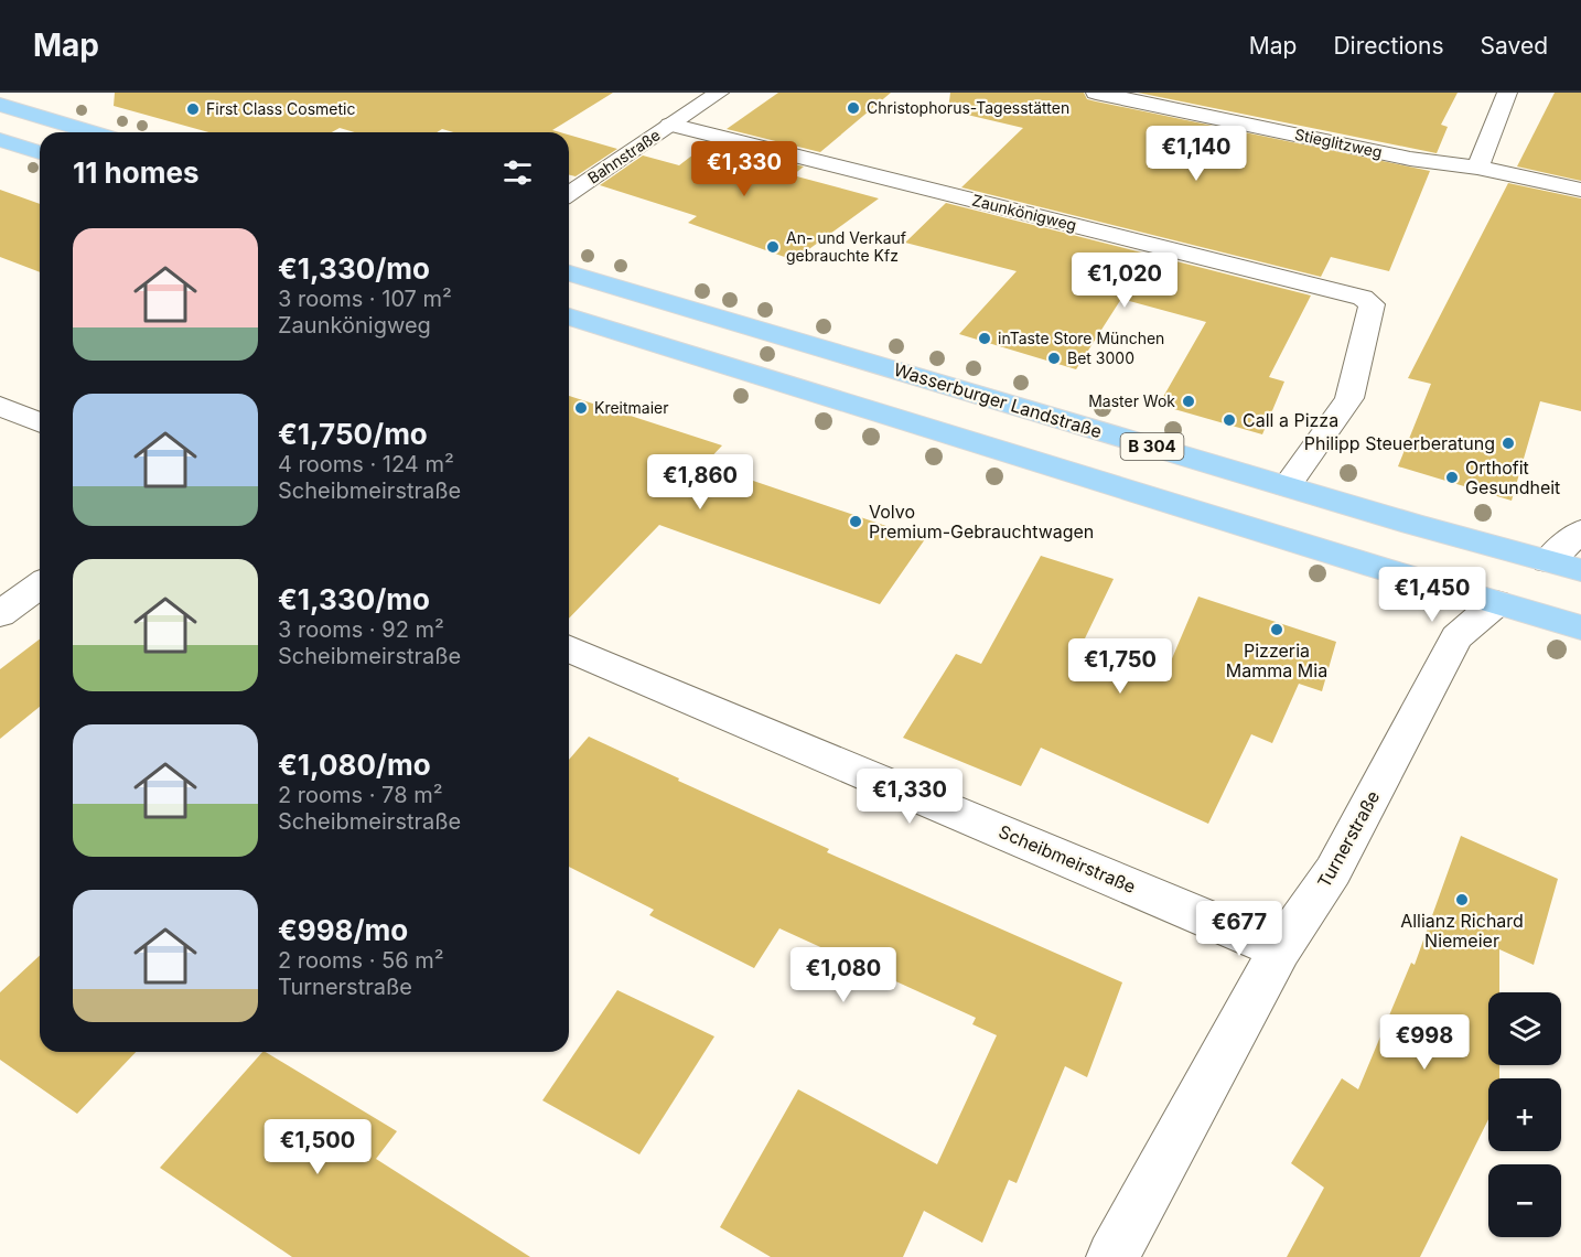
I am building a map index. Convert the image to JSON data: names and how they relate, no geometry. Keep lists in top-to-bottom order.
{
  "streets": {
    "main road": ["Wasserburger Landstraße", "B 304"],
    "street": [
      "Stieglitzweg",
      "Bahnstraße",
      "Zaunkönigweg",
      "Turnerstraße",
      "Scheibmeirstraße"
    ]
  },
  "crossings": [
    ["Bahnstraße", "Zaunkönigweg"],
    ["Zaunkönigweg", "Wasserburger Landstraße"],
    ["B 304", "Turnerstraße"],
    ["Turnerstraße", "Scheibmeirstraße"]
  ],
  "places": [
    "Christophorus-Tagesstätten",
    "First Class Cosmetic",
    "An- und Verkauf gebrauchte Kfz",
    "inTaste Store München",
    "Bet 3000",
    "Master Wok",
    "Kreitmaier",
    "Call a Pizza",
    "Philipp Steuerberatung",
    "Orthofit Gesundheit",
    "Volvo Premium-Gebrauchtwagen",
    "Pizzeria Mamma Mia",
    "Allianz Richard Niemeier"
  ],
  "page": {
    "header": "Map",
    "nav": ["Map", "Directions", "Saved"],
    "price": [
      "€1,140",
      "€1,330",
      "€1,020",
      "€1,860",
      "€1,450",
      "€1,750",
      "€1,330",
      "€677",
      "€1,080",
      "€998",
      "€1,500"
    ],
    "heading": "11 homes",
    "list": [
      {
        "name": "€1,330/mo",
        "note": "3 rooms · 107 m² · Zaunkönigweg"
      },
      {
        "name": "€1,750/mo",
        "note": "4 rooms · 124 m² · Scheibmeirstraße"
      },
      {
        "name": "€1,330/mo",
        "note": "3 rooms · 92 m² · Scheibmeirstraße"
      },
      {
        "name": "€1,080/mo",
        "note": "2 rooms · 78 m² · Scheibmeirstraße"
      },
      {
        "name": "€998/mo",
        "note": "2 rooms · 56 m² · Turnerstraße"
      }
    ],
    "map_buttons": ["+", "−"]
  }
}
